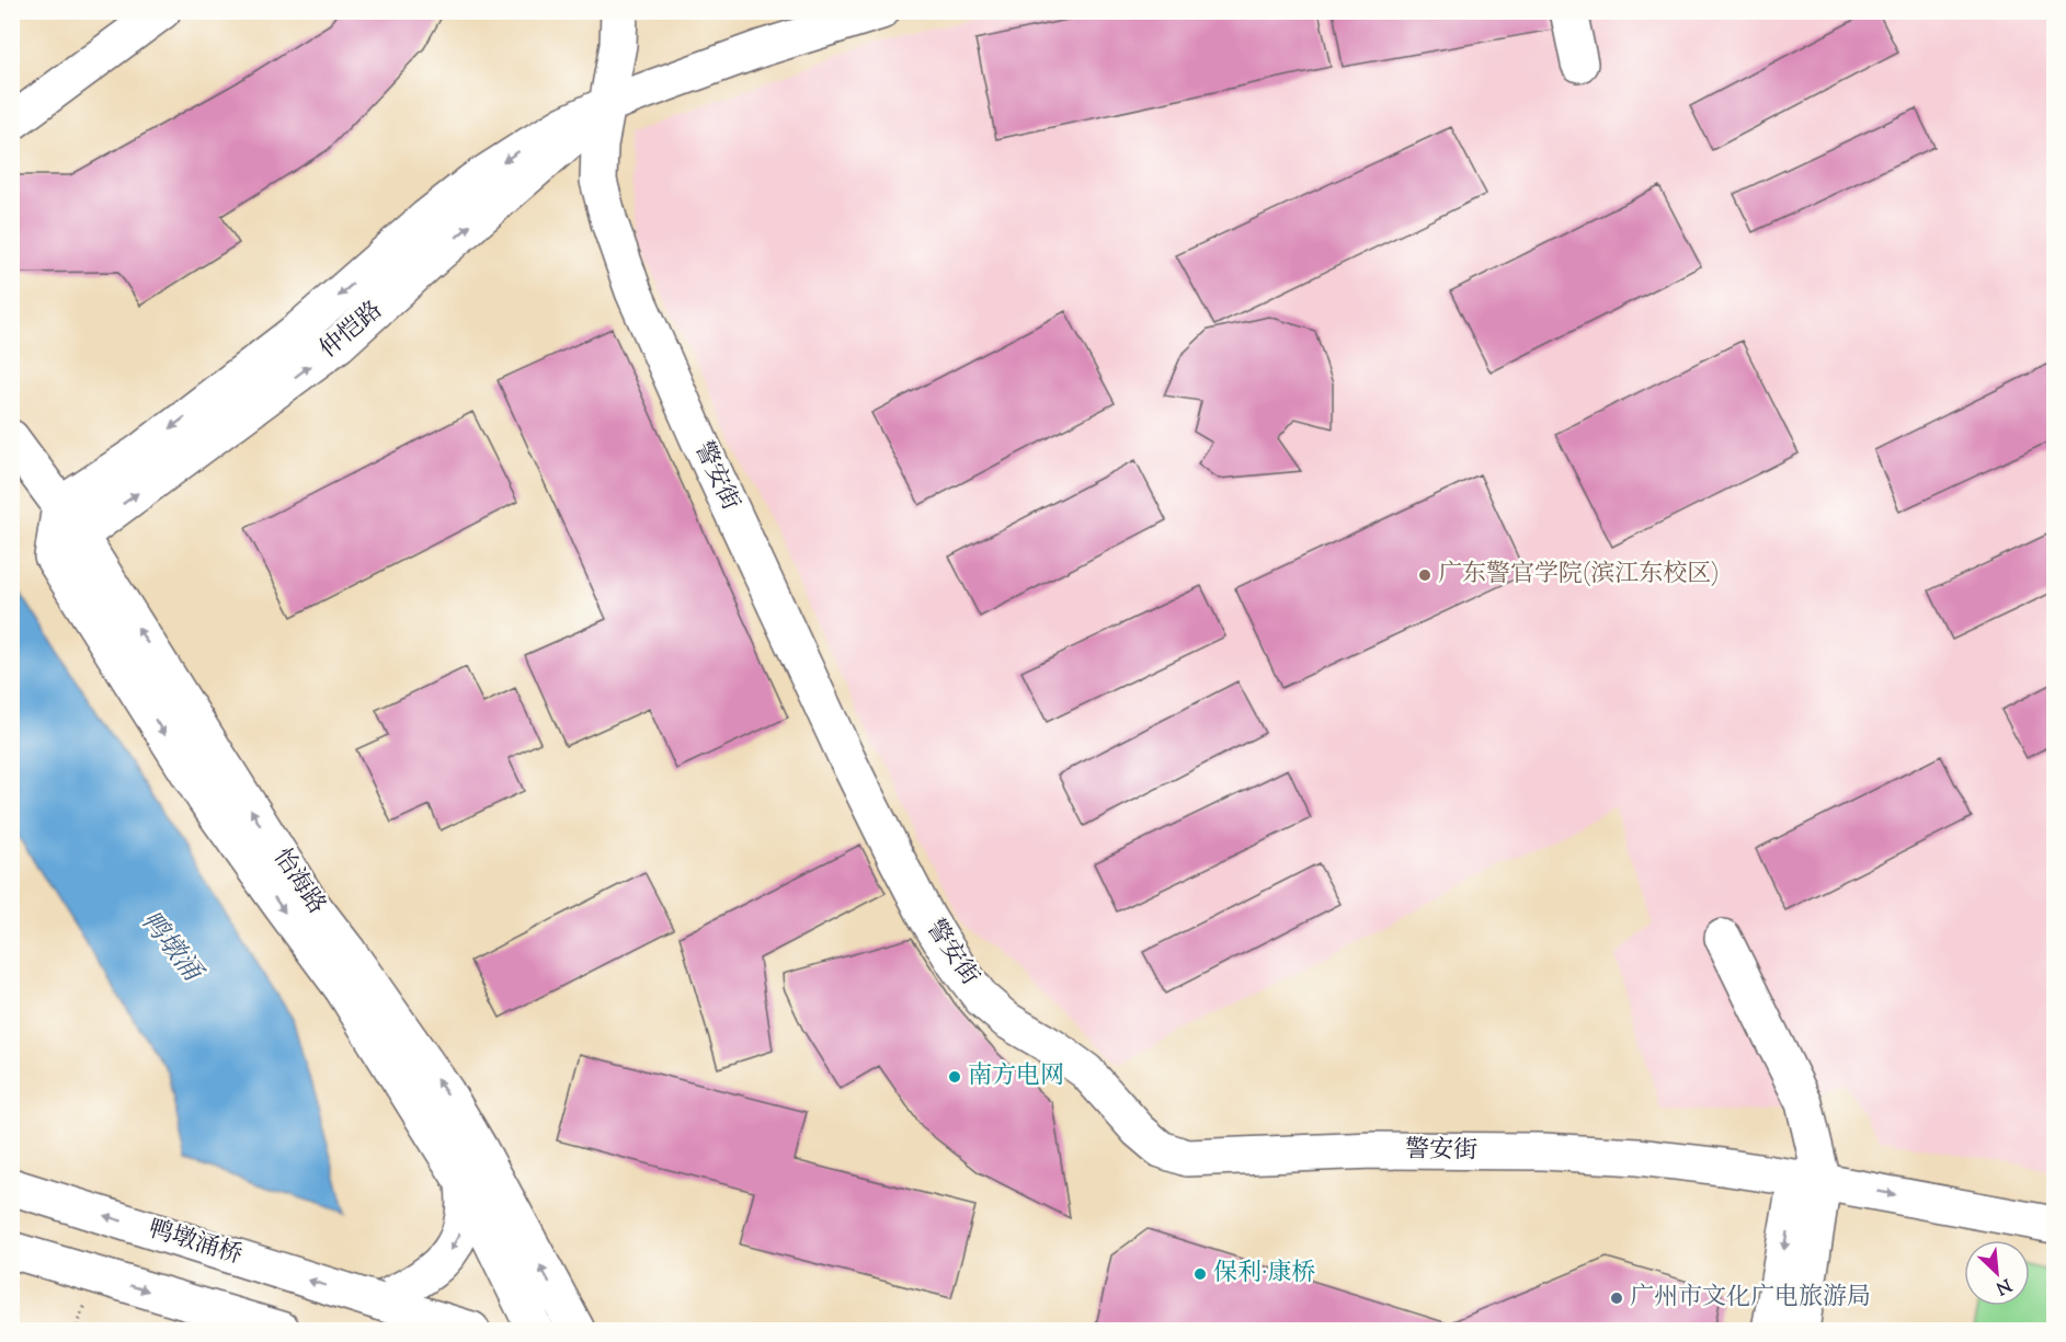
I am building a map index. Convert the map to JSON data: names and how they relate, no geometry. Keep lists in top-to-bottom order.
{
  "streets": {
    "main road": [
      "仲恺路",
      "警安街",
      "怡海路",
      "鸭墩涌桥"
    ]
  },
  "crossings": [
    ["仲恺路", "警安街"],
    ["仲恺路", "怡海路"]
  ],
  "water": ["鸭墩涌"],
  "places": [
    "广东警官学院(滨江东校区)",
    "南方电网",
    "保利·康桥",
    "广州市文化广电旅游局"
  ],
  "north": "bottom right"
}
